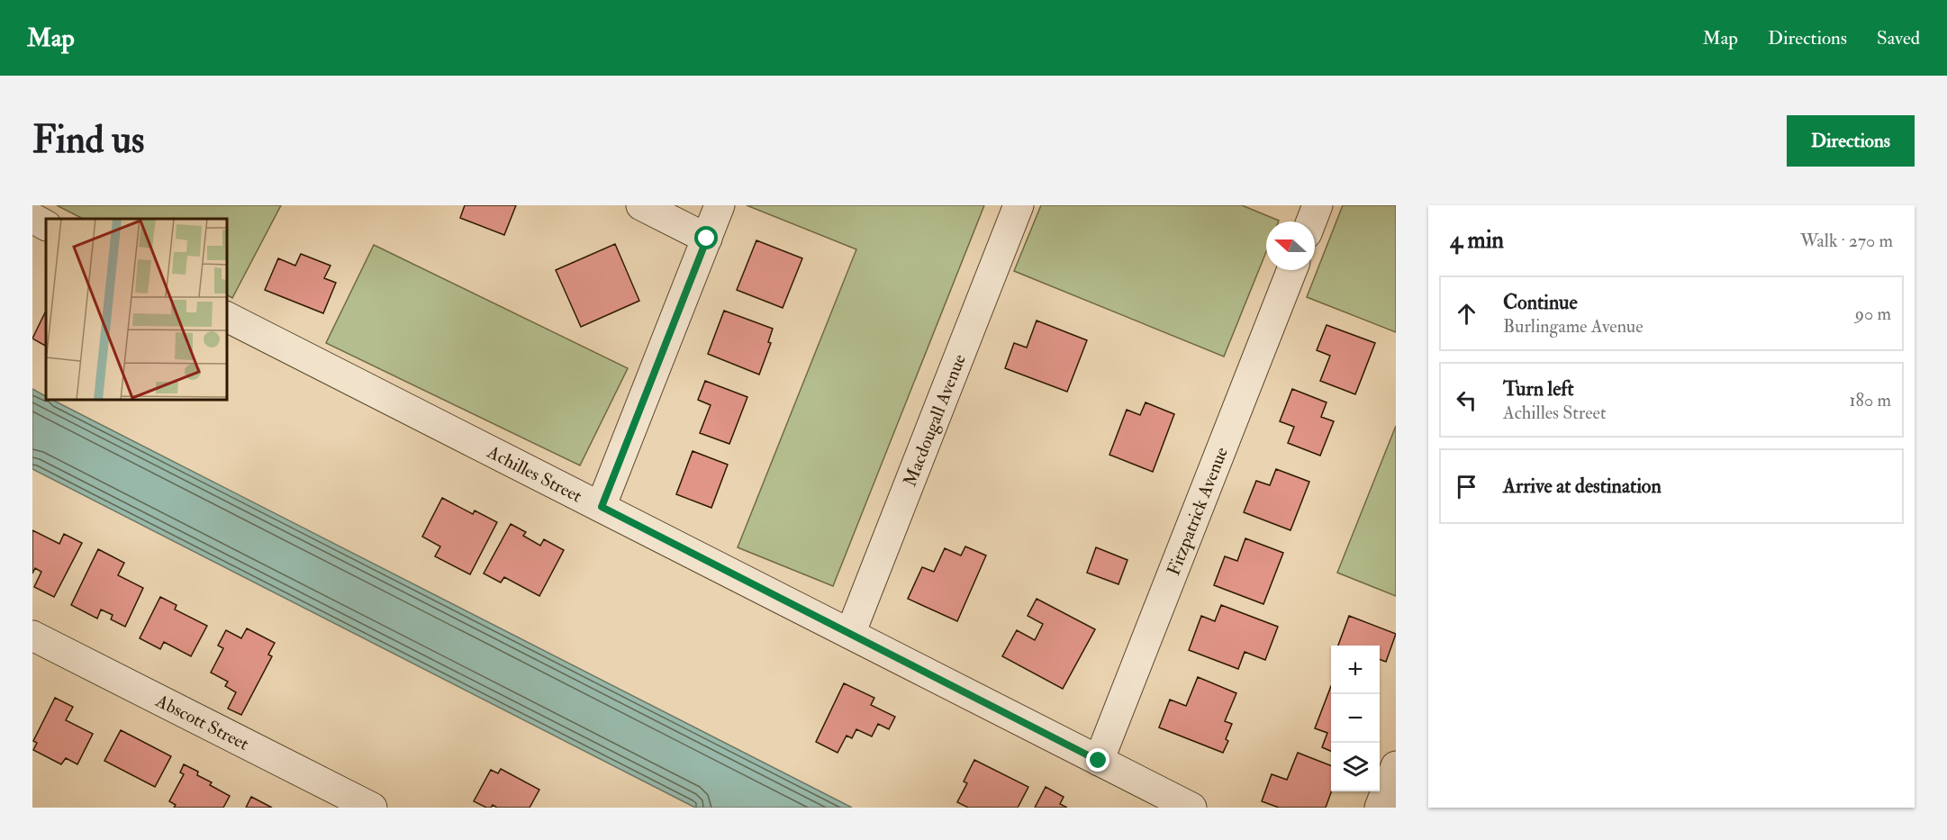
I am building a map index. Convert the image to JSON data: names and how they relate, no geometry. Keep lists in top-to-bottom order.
{
  "streets": {
    "street": [
      "Macdougall Avenue",
      "Achilles Street",
      "Fitzpatrick Avenue",
      "Abscott Street"
    ]
  },
  "crossings": [
    ["Macdougall Avenue", "Achilles Street"],
    ["Achilles Street", "Fitzpatrick Avenue"]
  ],
  "north": "left",
  "page": {
    "header": "Map",
    "nav": ["Map", "Directions", "Saved"],
    "buttons": "Directions",
    "title": "Find us",
    "heading": ["4 min", "Walk · 270 m"],
    "list": [
      ["Continue", "Burlingame Avenue", "90 m"],
      ["Turn left", "Achilles Street", "180 m"],
      "Arrive at destination"
    ],
    "map_buttons": ["+", "−"]
  }
}
